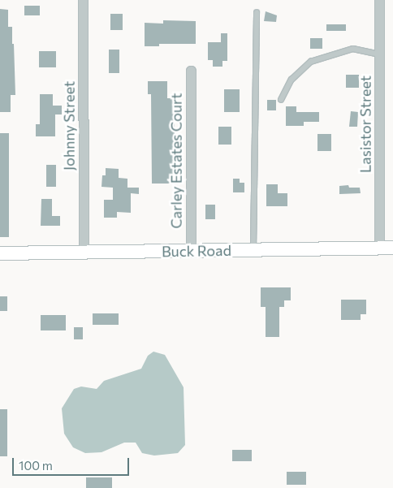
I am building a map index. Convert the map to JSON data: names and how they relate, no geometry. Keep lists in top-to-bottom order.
{
  "streets": {
    "street": [
      "Lasistor Street",
      "Johnny Street",
      "Carley Estates Court",
      "Buck Road"
    ]
  },
  "crossings": [
    ["Lasistor Street", "Buck Road"],
    ["Johnny Street", "Buck Road"],
    ["Carley Estates Court", "Buck Road"]
  ],
  "scale_bar": "100 m"
}
